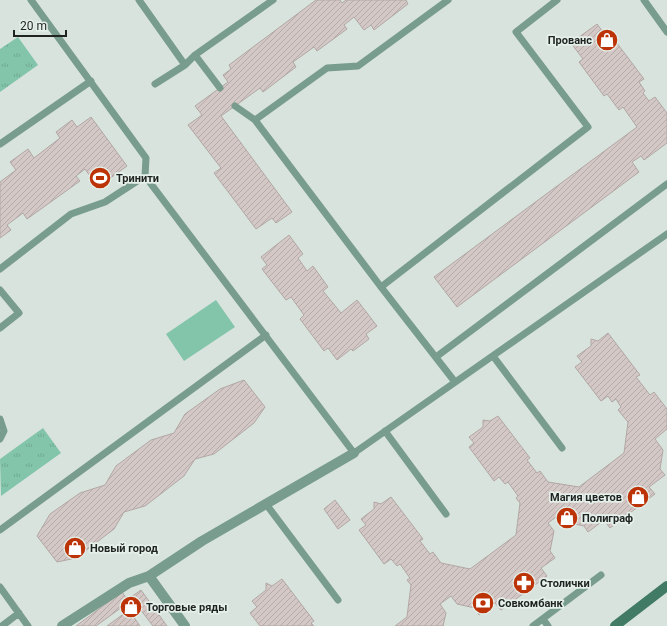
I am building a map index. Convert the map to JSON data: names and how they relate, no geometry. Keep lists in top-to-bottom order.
{
  "places": {
    "shop": [
      "Прованс",
      "Магия цветов",
      "Полиграф",
      "Новый город",
      "Торговые ряды"
    ],
    "sports": ["Тринити"],
    "pharmacy": ["Столички"],
    "bank": ["Совкомбанк"]
  },
  "scale_bar": "20 m"
}
